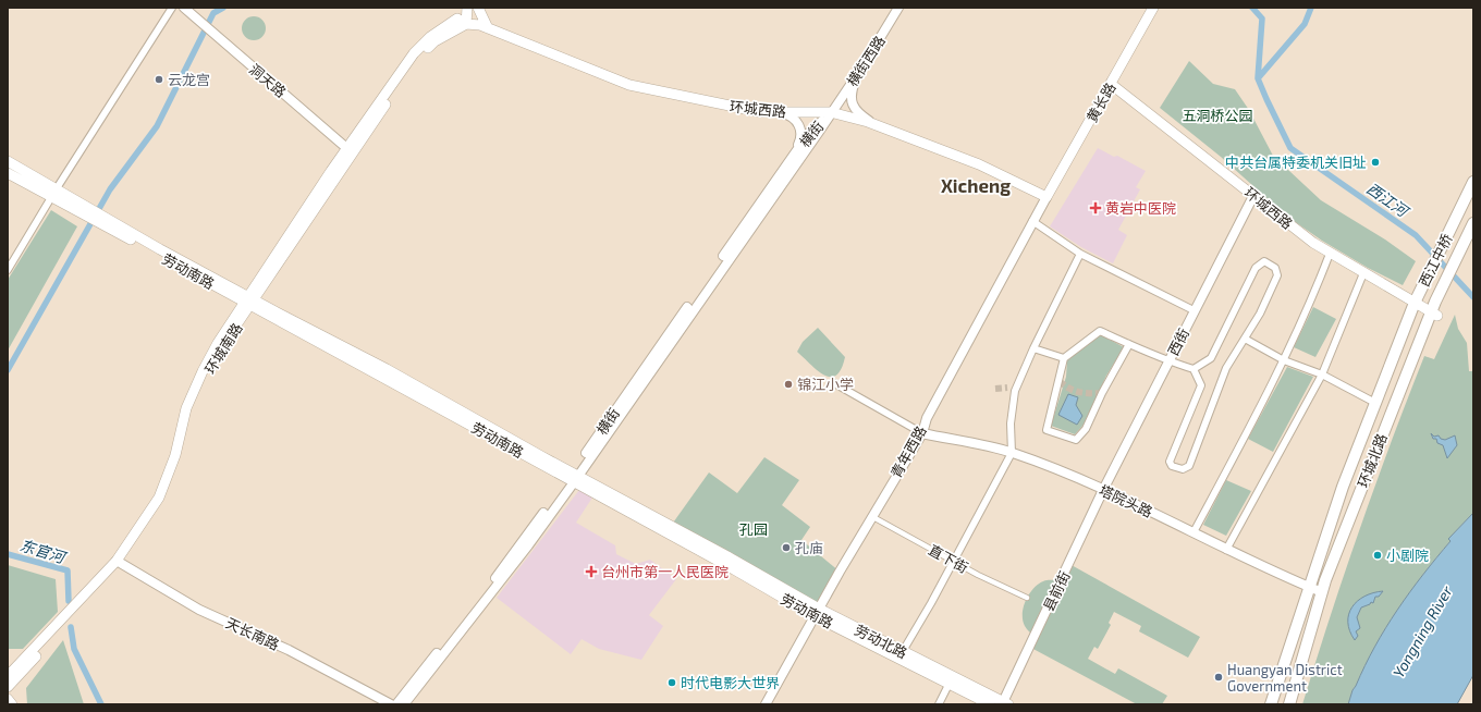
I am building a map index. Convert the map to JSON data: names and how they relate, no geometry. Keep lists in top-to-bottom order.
{
  "streets": {
    "main road": [
      "黄长路",
      "环城西路",
      "西江中桥",
      "劳动南路",
      "环城南路",
      "环城北路",
      "劳动北路"
    ],
    "street": [
      "横街西路",
      "洞天路",
      "横街",
      "西街",
      "青年西路",
      "塔院头路",
      "直下街",
      "县前街",
      "天长南路"
    ]
  },
  "crossings": [
    ["横街西路", "环城西路"],
    ["横街西路", "横街"],
    ["洞天路", "环城南路"],
    ["黄长路", "环城西路"],
    ["黄长路", "青年西路"],
    ["环城西路", "横街"],
    ["环城西路", "西江中桥"],
    ["环城西路", "西街"],
    ["环城西路", "环城南路"],
    ["环城西路", "青年西路"],
    ["环城西路", "环城北路"],
    ["横街", "劳动南路"],
    ["横街", "劳动北路"],
    ["西江中桥", "环城北路"],
    ["劳动南路", "环城南路"],
    ["劳动南路", "青年西路"],
    ["劳动南路", "劳动北路"],
    ["西街", "塔院头路"],
    ["西街", "县前街"],
    ["环城南路", "天长南路"],
    ["青年西路", "塔院头路"],
    ["青年西路", "直下街"],
    ["青年西路", "劳动北路"],
    ["环城北路", "塔院头路"],
    ["塔院头路", "县前街"],
    ["县前街", "劳动北路"]
  ],
  "districts": ["Xicheng"],
  "water": ["西江河", "东官河", "Yongning River"],
  "parks": ["五洞桥公园", "孔园"],
  "places": {
    "other": [
      "云龙宫",
      "中共台属特委机关旧址",
      "锦江小学",
      "孔庙",
      "小剧院",
      "Huangyan District Government",
      "时代电影大世界"
    ],
    "health": ["黄岩中医院", "台州市第一人民医院"]
  }
}
